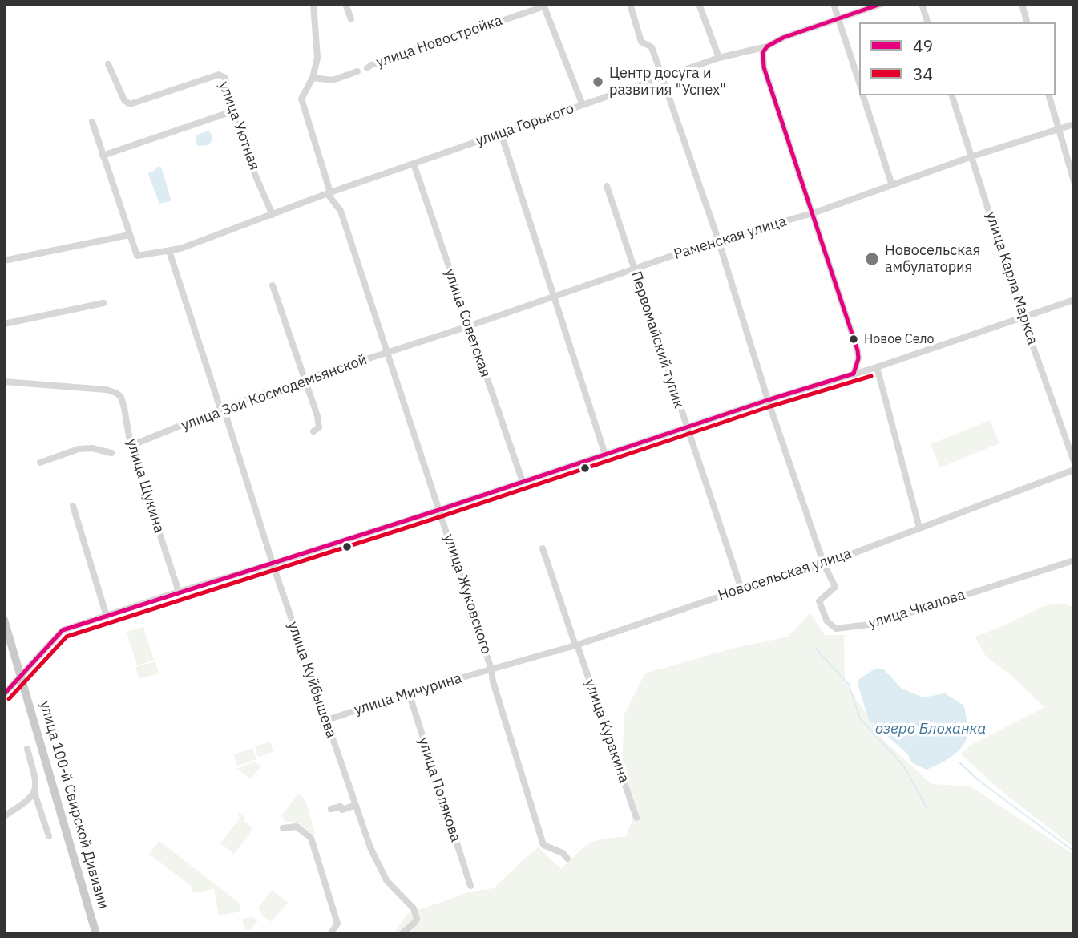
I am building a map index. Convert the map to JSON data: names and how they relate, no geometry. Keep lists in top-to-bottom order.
{
  "streets": {
    "main road": ["улица 100-й Свирской Дивизии"],
    "street": [
      "улица Новостройка",
      "улица Горького",
      "улица Уютная",
      "Раменская улица",
      "улица Карла Маркса",
      "улица Советская",
      "Первомайский тупик",
      "улица Зои Космодемьянской",
      "улица Щукина",
      "Новосельская улица",
      "улица Жуковского",
      "улица Чкалова",
      "улица Куйбышева",
      "улица Мичурина",
      "улица Куракина",
      "улица Полякова"
    ]
  },
  "crossings": [
    ["улица Новостройка", "улица Жуковского"],
    ["улица Горького", "улица Уютная"],
    ["улица Горького", "улица Советская"],
    ["улица Горького", "улица Жуковского"],
    ["Раменская улица", "улица Карла Маркса"],
    ["Раменская улица", "улица Советская"],
    ["Раменская улица", "Первомайский тупик"],
    ["Раменская улица", "улица Зои Космодемьянской"],
    ["Раменская улица", "улица Жуковского"],
    ["Первомайский тупик", "Новосельская улица"],
    ["улица Зои Космодемьянской", "улица Щукина"],
    ["улица Зои Космодемьянской", "улица Жуковского"],
    ["улица Зои Космодемьянской", "улица Куйбышева"],
    ["Новосельская улица", "улица Жуковского"],
    ["Новосельская улица", "улица Чкалова"],
    ["Новосельская улица", "улица Мичурина"],
    ["Новосельская улица", "улица Куракина"],
    ["улица Жуковского", "улица Мичурина"],
    ["улица Куйбышева", "улица Мичурина"],
    ["улица Мичурина", "улица Полякова"]
  ],
  "water": ["озеро Блоханка"],
  "places": ["Центр досуга и развития \"Успех\"", "Новосельская амбулатория", "Новое Село"],
  "lines": ["transit line 49", "transit line 34"],
  "legend": ["49", "34"]
}
